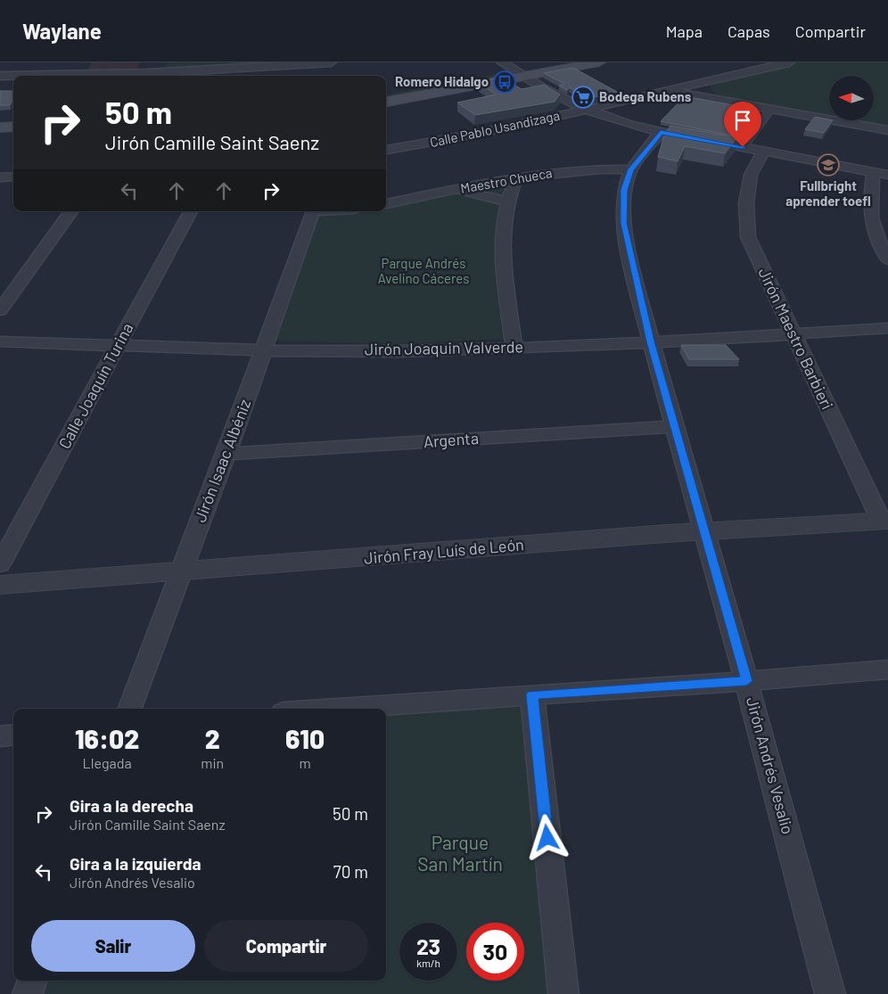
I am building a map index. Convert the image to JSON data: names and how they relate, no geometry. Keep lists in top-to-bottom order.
{
  "streets": {
    "street": [
      "Calle Pablo Usandizaga",
      "Maestro Chueca",
      "Jirón Maestro Barbieri",
      "Jirón Joaquin Valverde",
      "Calle Joaquín Turina",
      "Argenta",
      "Jirón Isaac Albéniz",
      "Jirón Fray Luís de León",
      "Jirón Andrés Vesalio"
    ]
  },
  "crossings": [
    ["Maestro Chueca", "Jirón Andrés Vesalio"],
    ["Jirón Maestro Barbieri", "Jirón Joaquin Valverde"],
    ["Jirón Maestro Barbieri", "Jirón Fray Luís de León"],
    ["Jirón Joaquin Valverde", "Calle Joaquín Turina"],
    ["Jirón Joaquin Valverde", "Jirón Isaac Albéniz"],
    ["Jirón Joaquin Valverde", "Jirón Andrés Vesalio"],
    ["Argenta", "Jirón Isaac Albéniz"],
    ["Argenta", "Jirón Andrés Vesalio"],
    ["Jirón Isaac Albéniz", "Jirón Fray Luís de León"],
    ["Jirón Fray Luís de León", "Jirón Andrés Vesalio"]
  ],
  "parks": ["Parque Andrés Avelino Cáceres", "Parque San Martín"],
  "places": {
    "bus stop": ["Romero Hidalgo"],
    "supermarket": ["Bodega Rubens"],
    "school or university": ["Fullbright aprender toefl"]
  },
  "north": "left",
  "page": {
    "header": "Waylane",
    "nav": ["Mapa", "Capas", "Compartir"],
    "turn": ["50 m", "Jirón Camille Saint Saenz"],
    "eta": [
      "16:02",
      "Llegada",
      "2",
      "min",
      "610",
      "m"
    ],
    "list": [
      {
        "name": "Gira a la derecha",
        "note": "Jirón Camille Saint Saenz",
        "value": "50 m"
      },
      {
        "name": "Gira a la izquierda",
        "note": "Jirón Andrés Vesalio",
        "value": "70 m"
      }
    ],
    "buttons": ["Salir", "Compartir"],
    "speed": "23 km/h",
    "limit": "30"
  }
}
